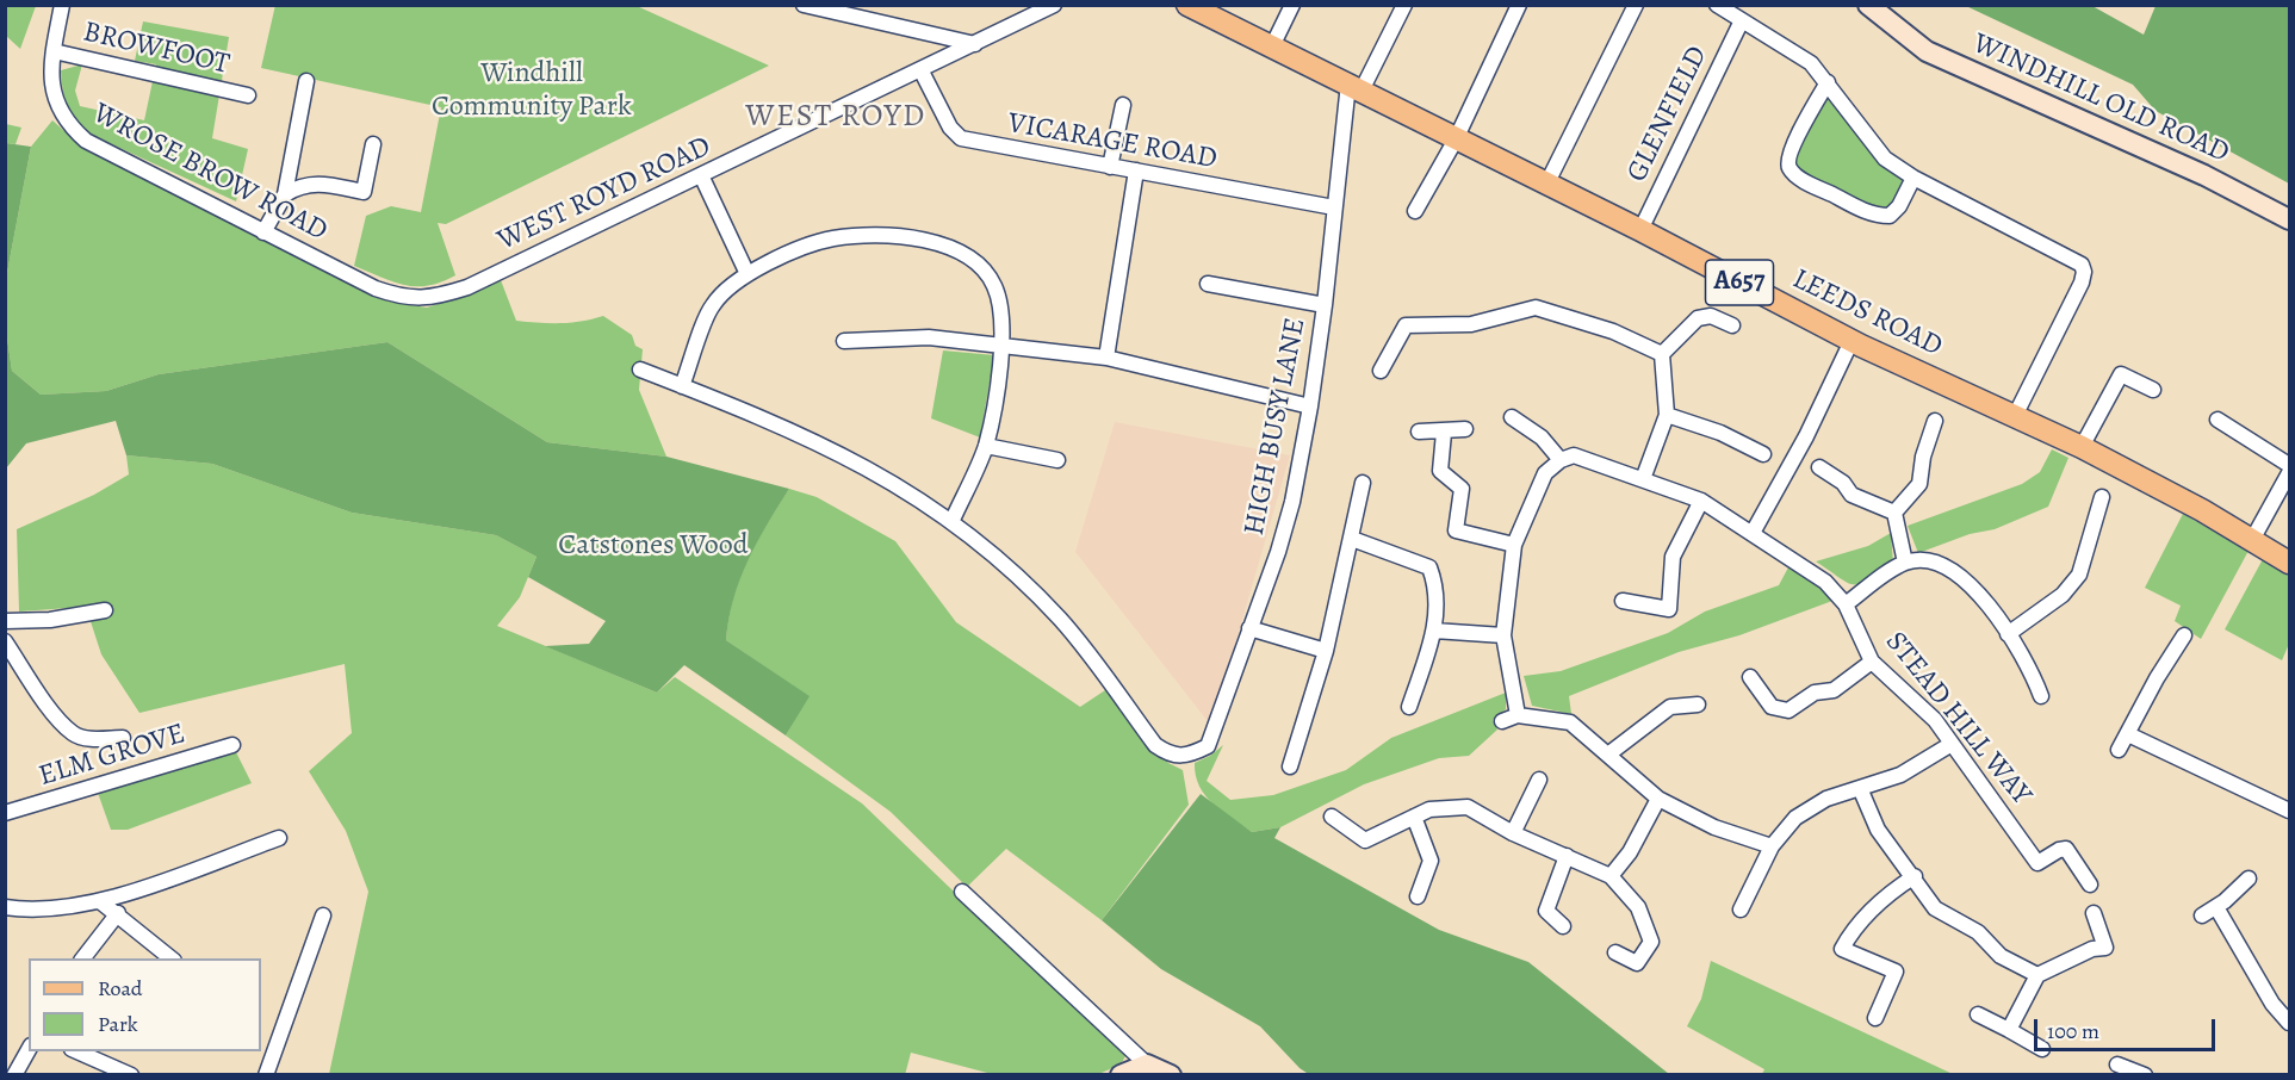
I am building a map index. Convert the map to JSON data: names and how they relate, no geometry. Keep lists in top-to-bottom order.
{
  "streets": {
    "main road": ["A657", "LEEDS ROAD"],
    "street": [
      "BROWFOOT",
      "WINDHILL OLD ROAD",
      "GLENFIELD",
      "VICARAGE ROAD",
      "WROSE BROW ROAD",
      "WEST ROYD ROAD",
      "HIGH BUSY LANE",
      "STEAD HILL WAY",
      "ELM GROVE"
    ]
  },
  "crossings": [
    ["BROWFOOT", "WROSE BROW ROAD"],
    ["GLENFIELD", "LEEDS ROAD"],
    ["VICARAGE ROAD", "WEST ROYD ROAD"],
    ["VICARAGE ROAD", "HIGH BUSY LANE"],
    ["WROSE BROW ROAD", "WEST ROYD ROAD"],
    ["LEEDS ROAD", "HIGH BUSY LANE"]
  ],
  "districts": ["WEST ROYD"],
  "parks": ["Windhill Community Park", "Catstones Wood"],
  "legend": ["Road", "Park"],
  "scale_bar": "100 m"
}
